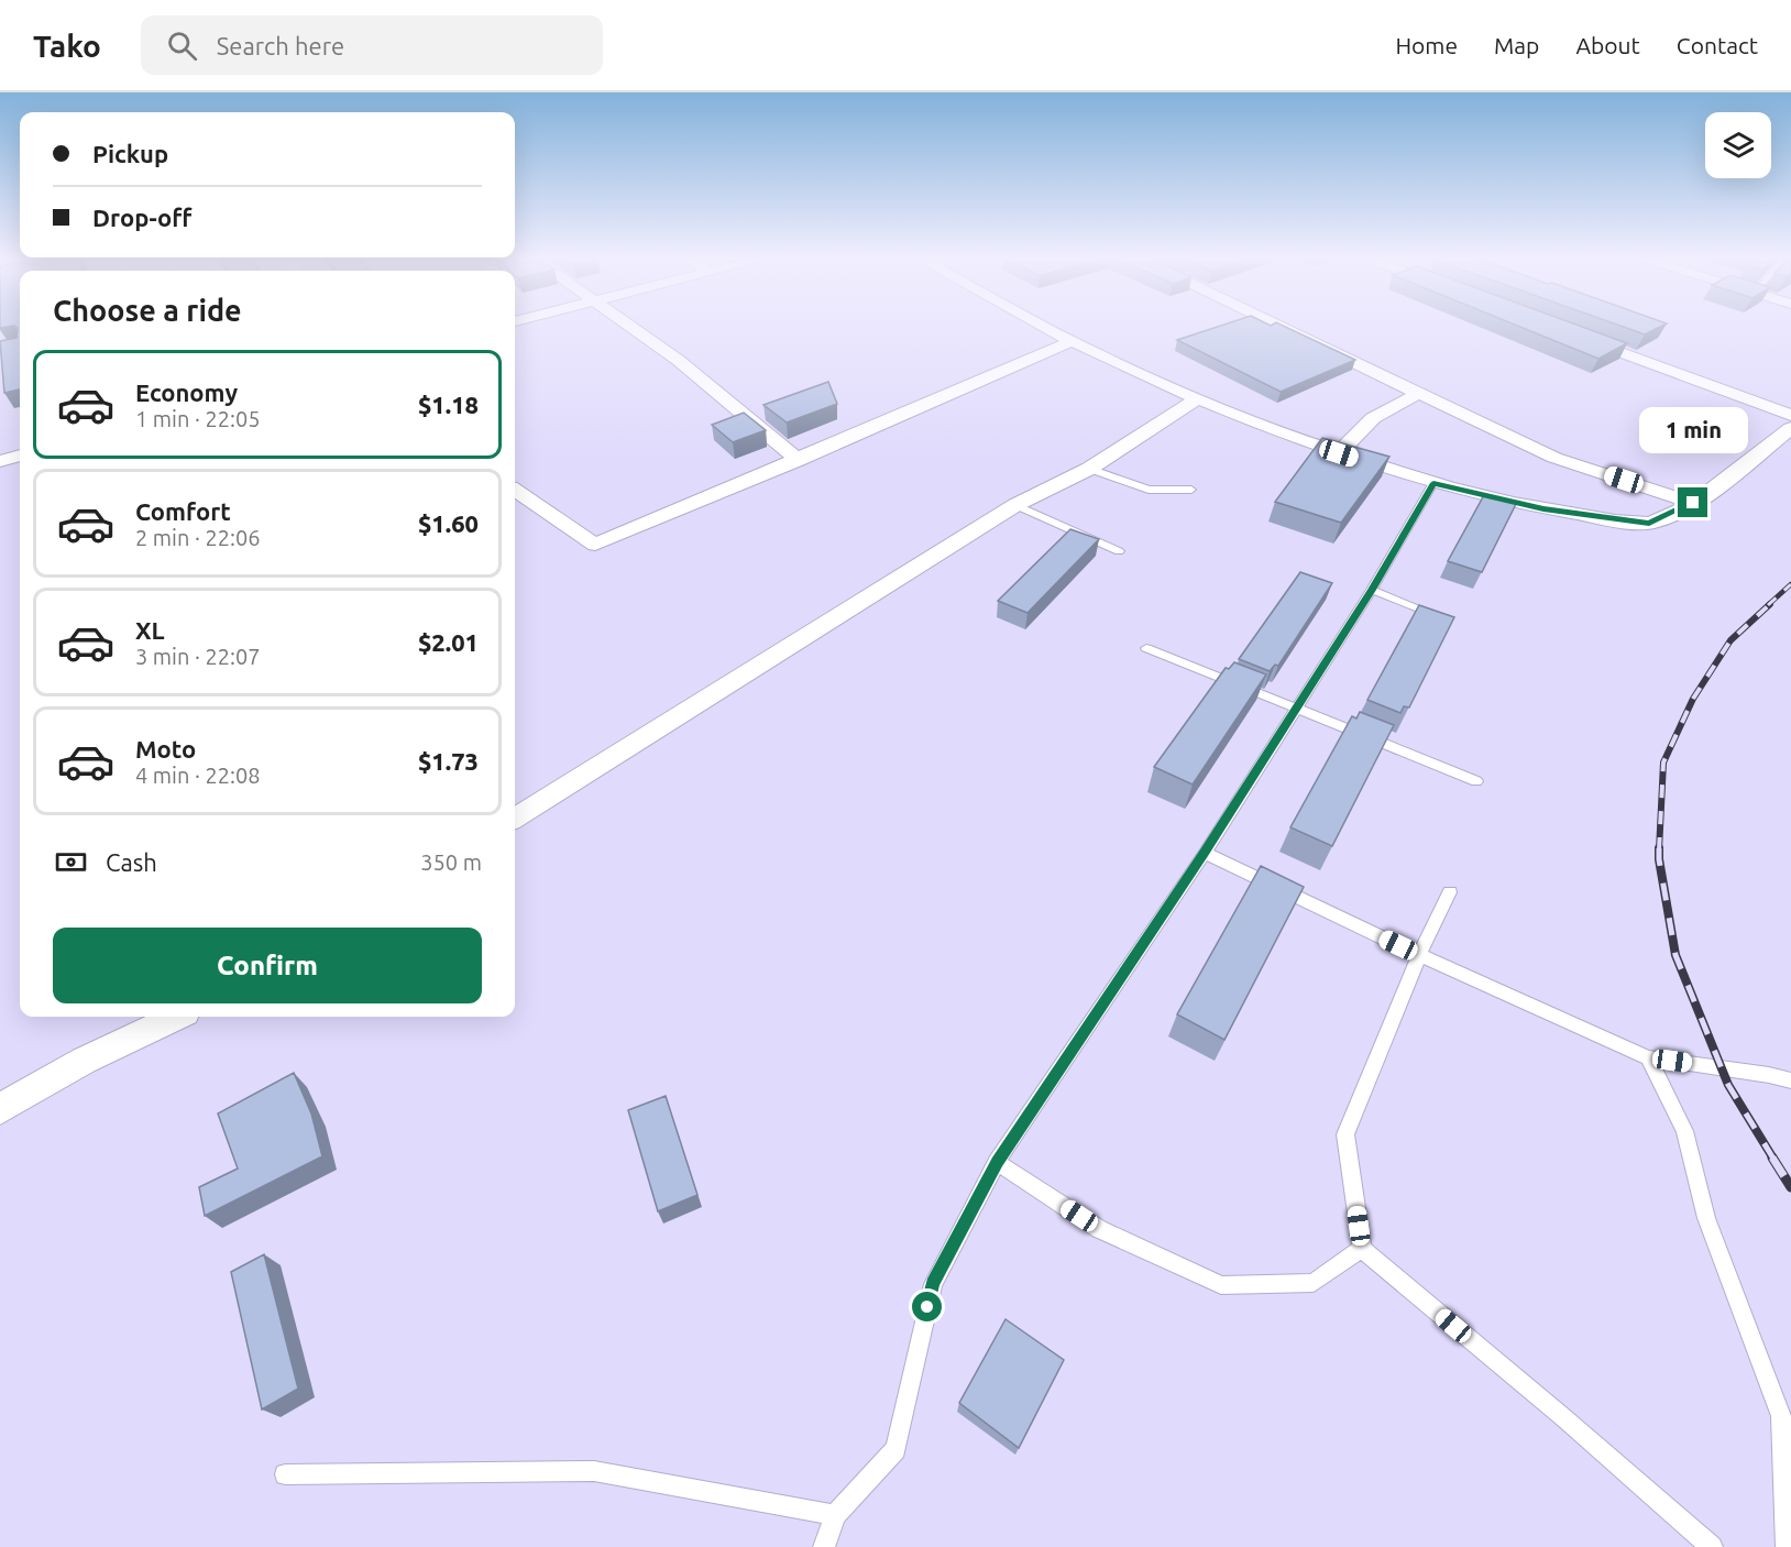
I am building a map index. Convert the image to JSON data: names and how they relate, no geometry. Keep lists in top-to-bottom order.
{
  "page": {
    "header": "Tako",
    "search": "Search here",
    "nav": [
      "Home",
      "Map",
      "About",
      "Contact"
    ],
    "banner": ["Pickup", "Drop-off"],
    "heading": "Choose a ride",
    "list": [
      {
        "name": "Economy",
        "note": "1 min · 22:05",
        "value": "$1.18"
      },
      {
        "name": "Comfort",
        "note": "2 min · 22:06",
        "value": "$1.60"
      },
      {
        "name": "XL",
        "note": "3 min · 22:07",
        "value": "$2.01"
      },
      {
        "name": "Moto",
        "note": "4 min · 22:08",
        "value": "$1.73"
      }
    ],
    "bubble": "1 min",
    "pay": ["Cash", "350 m"],
    "buttons": "Confirm"
  }
}
